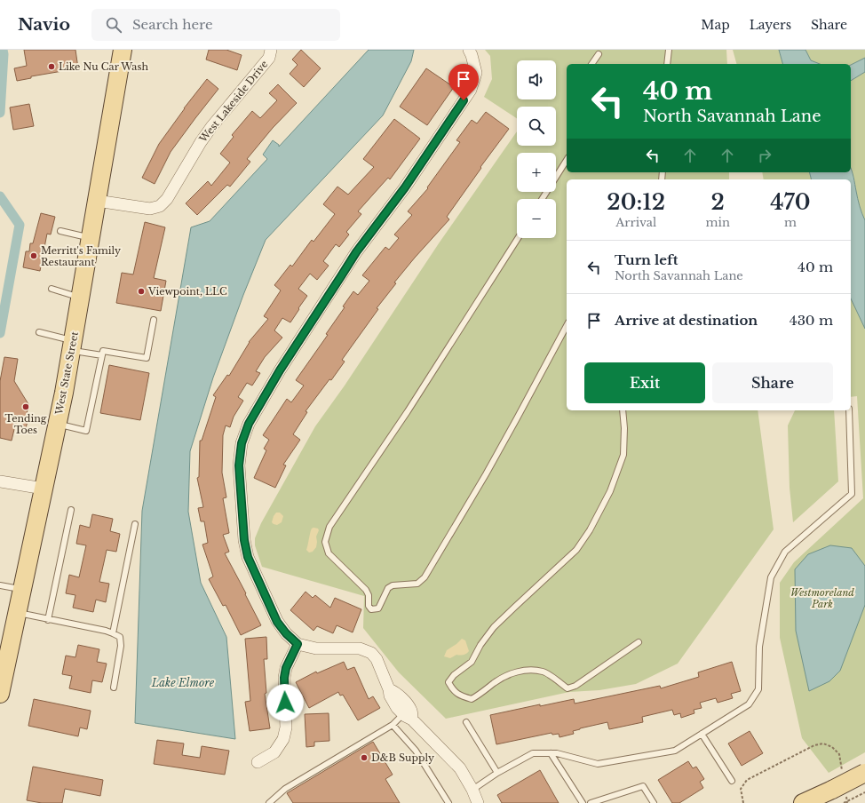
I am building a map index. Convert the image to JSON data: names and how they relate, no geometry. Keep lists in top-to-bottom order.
{
  "streets": {
    "main road": ["West State Street"],
    "street": ["West Lakeside Drive"]
  },
  "crossings": [
    ["West Lakeside Drive", "West State Street"]
  ],
  "water": ["Lake Elmore"],
  "parks": ["Westmoreland Park"],
  "places": [
    "Like Nu Car Wash",
    "Merritt's Family Restaurant",
    "Viewpoint, LLC",
    "Tending Toes",
    "D&B Supply"
  ],
  "page": {
    "header": "Navio",
    "search": "Search here",
    "nav": ["Map", "Layers", "Share"],
    "map_buttons": ["+", "−"],
    "turn": ["40 m", "North Savannah Lane"],
    "eta": [
      "20:12",
      "Arrival",
      "2",
      "min",
      "470",
      "m"
    ],
    "list": [
      {
        "name": "Turn left",
        "note": "North Savannah Lane",
        "value": "40 m"
      },
      {
        "name": "Arrive at destination",
        "value": "430 m"
      }
    ],
    "buttons": ["Exit", "Share"]
  }
}
